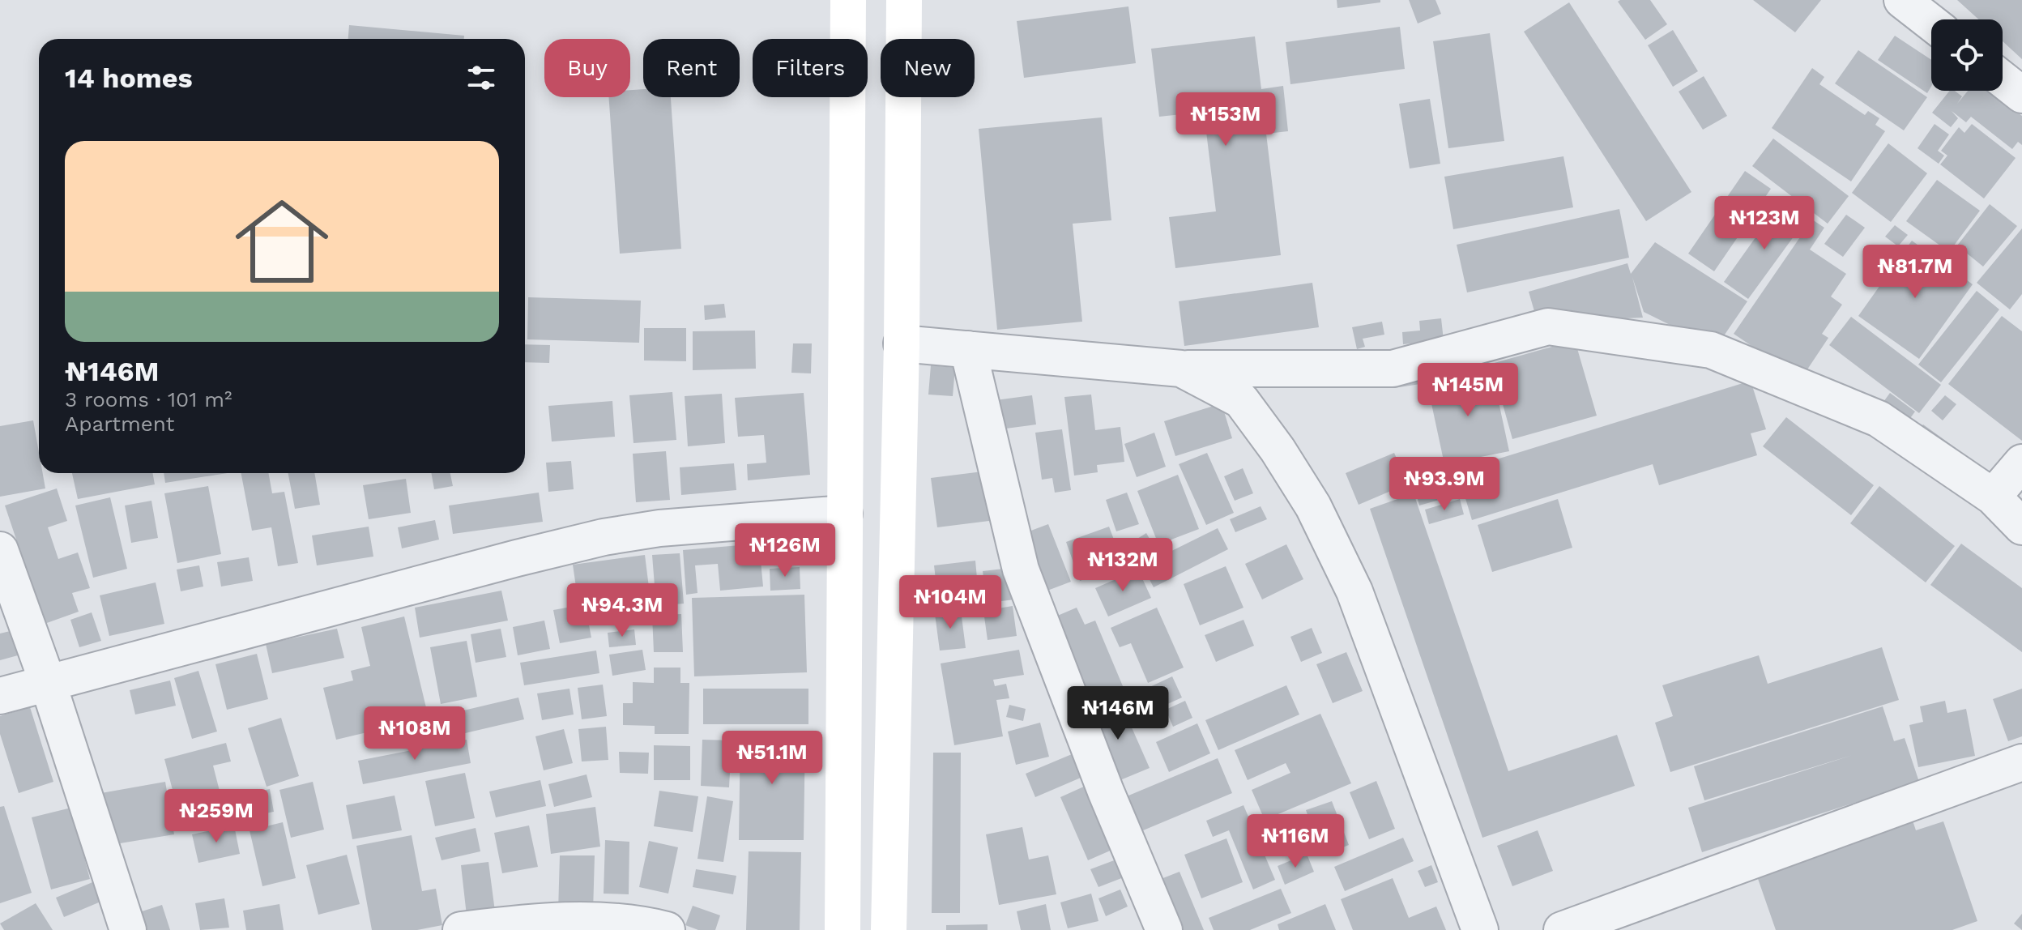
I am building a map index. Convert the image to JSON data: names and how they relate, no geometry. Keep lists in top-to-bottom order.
{
  "page": {
    "chip": [
      "Buy",
      "Rent",
      "Filters",
      "New"
    ],
    "heading": "14 homes",
    "price": [
      "₦153M",
      "₦123M",
      "₦81.7M",
      "₦145M",
      "₦93.9M",
      "₦126M",
      "₦132M",
      "₦104M",
      "₦94.3M",
      "₦146M",
      "₦108M",
      "₦51.1M",
      "₦259M",
      "₦116M"
    ],
    "list": [
      {
        "name": "₦146M",
        "note": "3 rooms · 101 m² · Apartment"
      }
    ]
  }
}
